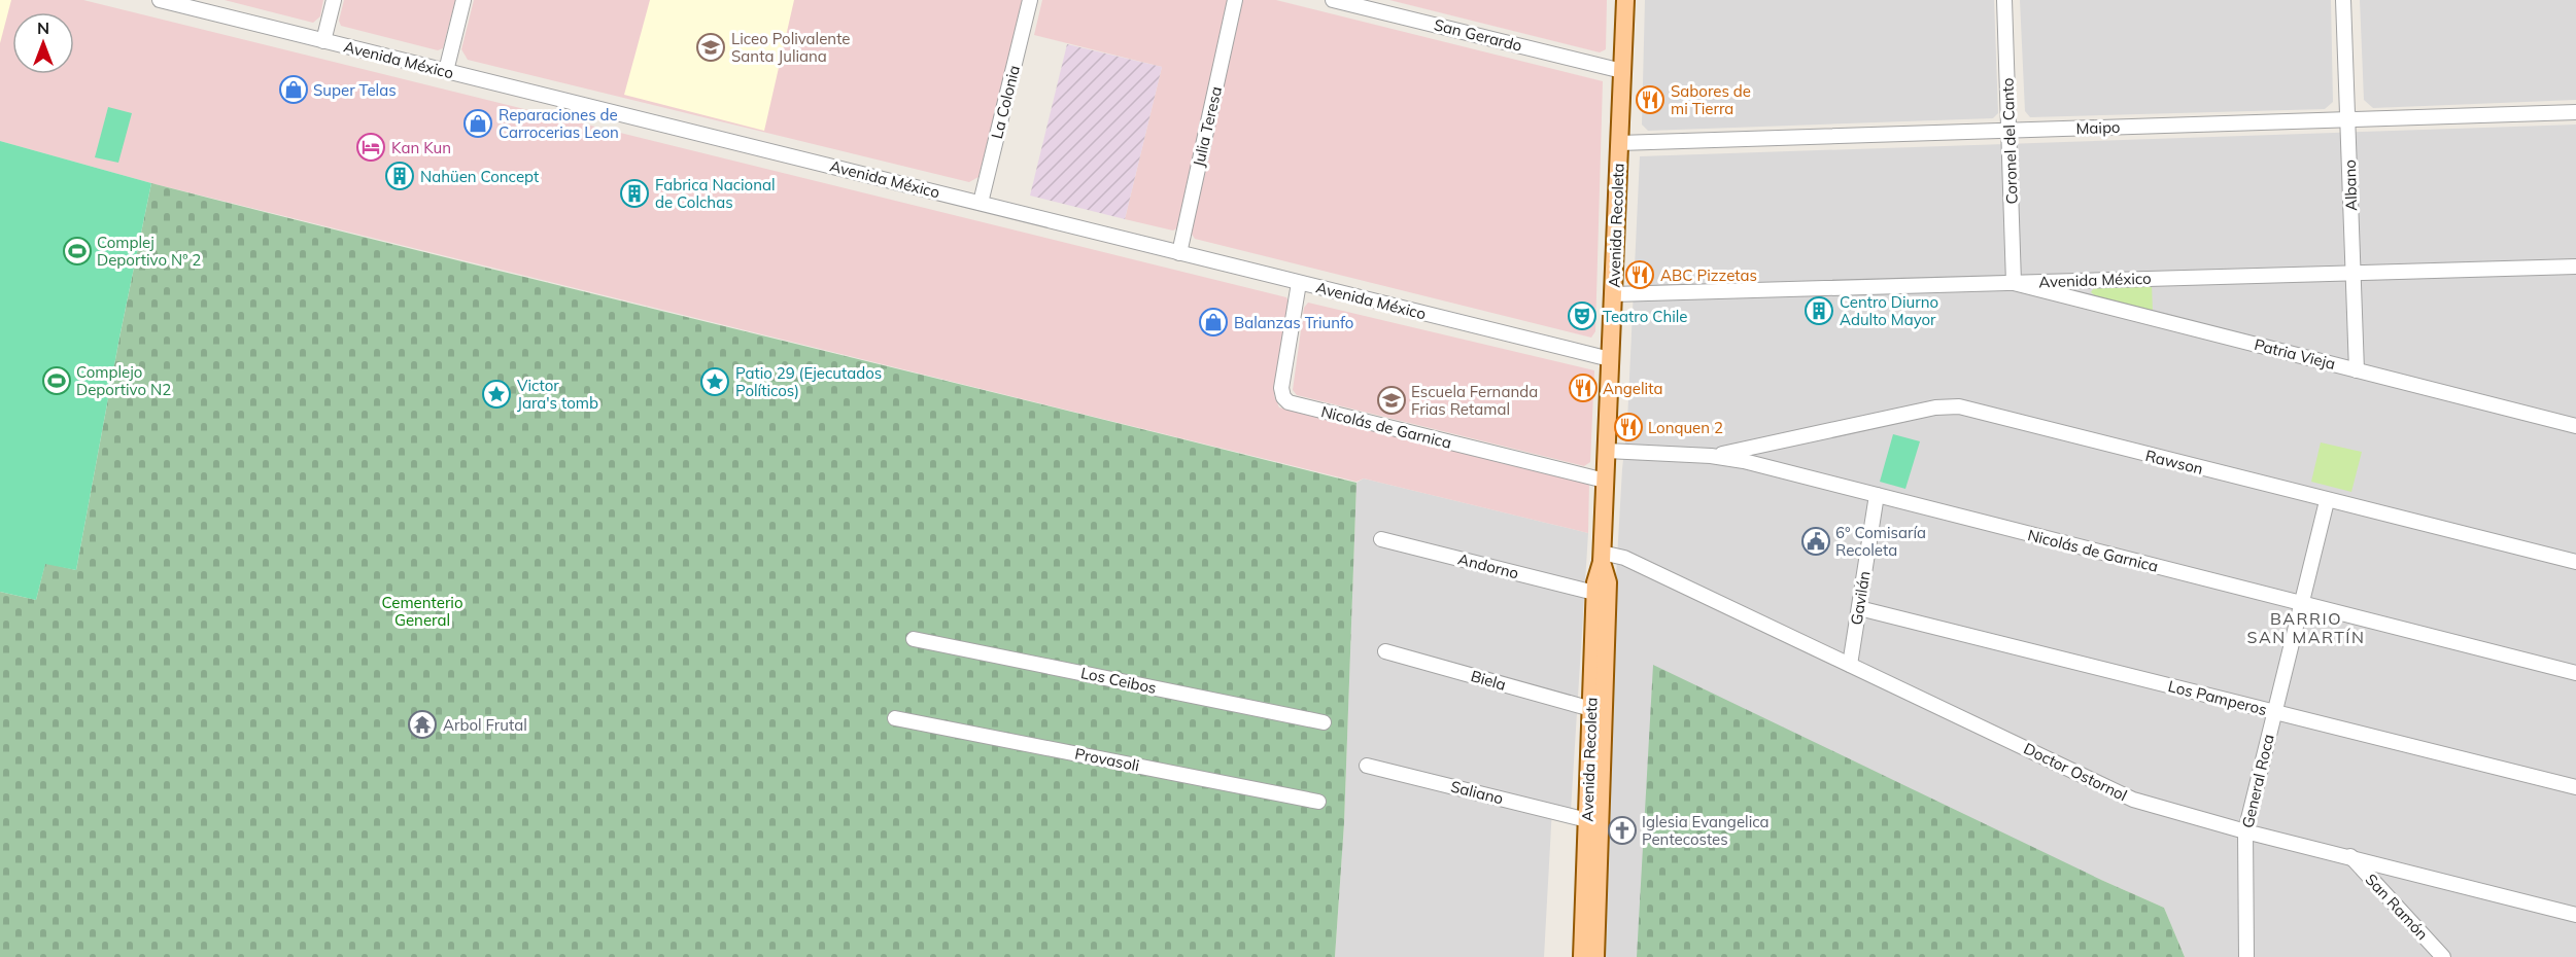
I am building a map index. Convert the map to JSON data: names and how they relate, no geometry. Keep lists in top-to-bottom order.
{
  "streets": {
    "main road": ["Avenida Recoleta"],
    "street": [
      "San Gerardo",
      "Avenida México",
      "La Colonia",
      "Julia Teresa",
      "Maipo",
      "Coronel del Canto",
      "Albano",
      "Patria Vieja",
      "Nicolás de Garnica",
      "Rawson",
      "Andorno",
      "Gavilán",
      "Los Ceibos",
      "Biela",
      "Los Pamperos",
      "Provasoli",
      "Doctor Ostornol",
      "General Roca",
      "Saliano",
      "San Ramón"
    ]
  },
  "crossings": [
    ["San Gerardo", "Avenida Recoleta"],
    ["Avenida México", "La Colonia"],
    ["Avenida México", "Julia Teresa"],
    ["Avenida México", "Coronel del Canto"],
    ["Avenida México", "Albano"],
    ["Avenida México", "Avenida Recoleta"],
    ["Avenida México", "Patria Vieja"],
    ["Avenida México", "Nicolás de Garnica"],
    ["Maipo", "Coronel del Canto"],
    ["Maipo", "Albano"],
    ["Maipo", "Avenida Recoleta"],
    ["Coronel del Canto", "Patria Vieja"],
    ["Albano", "Patria Vieja"],
    ["Avenida Recoleta", "Nicolás de Garnica"],
    ["Avenida Recoleta", "Andorno"],
    ["Avenida Recoleta", "Biela"],
    ["Avenida Recoleta", "Doctor Ostornol"],
    ["Avenida Recoleta", "Saliano"],
    ["Nicolás de Garnica", "Rawson"],
    ["Nicolás de Garnica", "Gavilán"],
    ["Nicolás de Garnica", "General Roca"],
    ["Rawson", "General Roca"],
    ["Gavilán", "Los Pamperos"],
    ["Gavilán", "Doctor Ostornol"],
    ["Los Pamperos", "General Roca"],
    ["Doctor Ostornol", "General Roca"],
    ["Doctor Ostornol", "San Ramón"]
  ],
  "districts": ["BARRIO SAN MARTÍN"],
  "parks": ["Cementerio General"],
  "places": {
    "school or university": ["Liceo Polivalente Santa Juliana", "Escuela Fernanda Frias Retamal"],
    "shop": ["Super Telas", "Reparaciones de Carrocerias Leon", "Balanzas Triunfo"],
    "restaurant": [
      "Sabores de mi Tierra",
      "ABC Pizzetas",
      "Angelita",
      "Lonquen 2"
    ],
    "hotel": ["Kan Kun"],
    "building": ["Nahüen Concept", "Fabrica Nacional de Colchas", "Centro Diurno Adulto Mayor"],
    "sports": ["Complej Deportivo Nº 2", "Complejo Deportivo N2"],
    "theatre": ["Teatro Chile"],
    "place": ["Patio 29 (Ejecutados Políticos)", "Victor Jara's tomb"],
    "public building": ["6° Comisaría Recoleta"],
    "temple": ["Arbol Frutal"],
    "church": ["Iglesia Evangelica Pentecostes"]
  },
  "north": "top"
}
